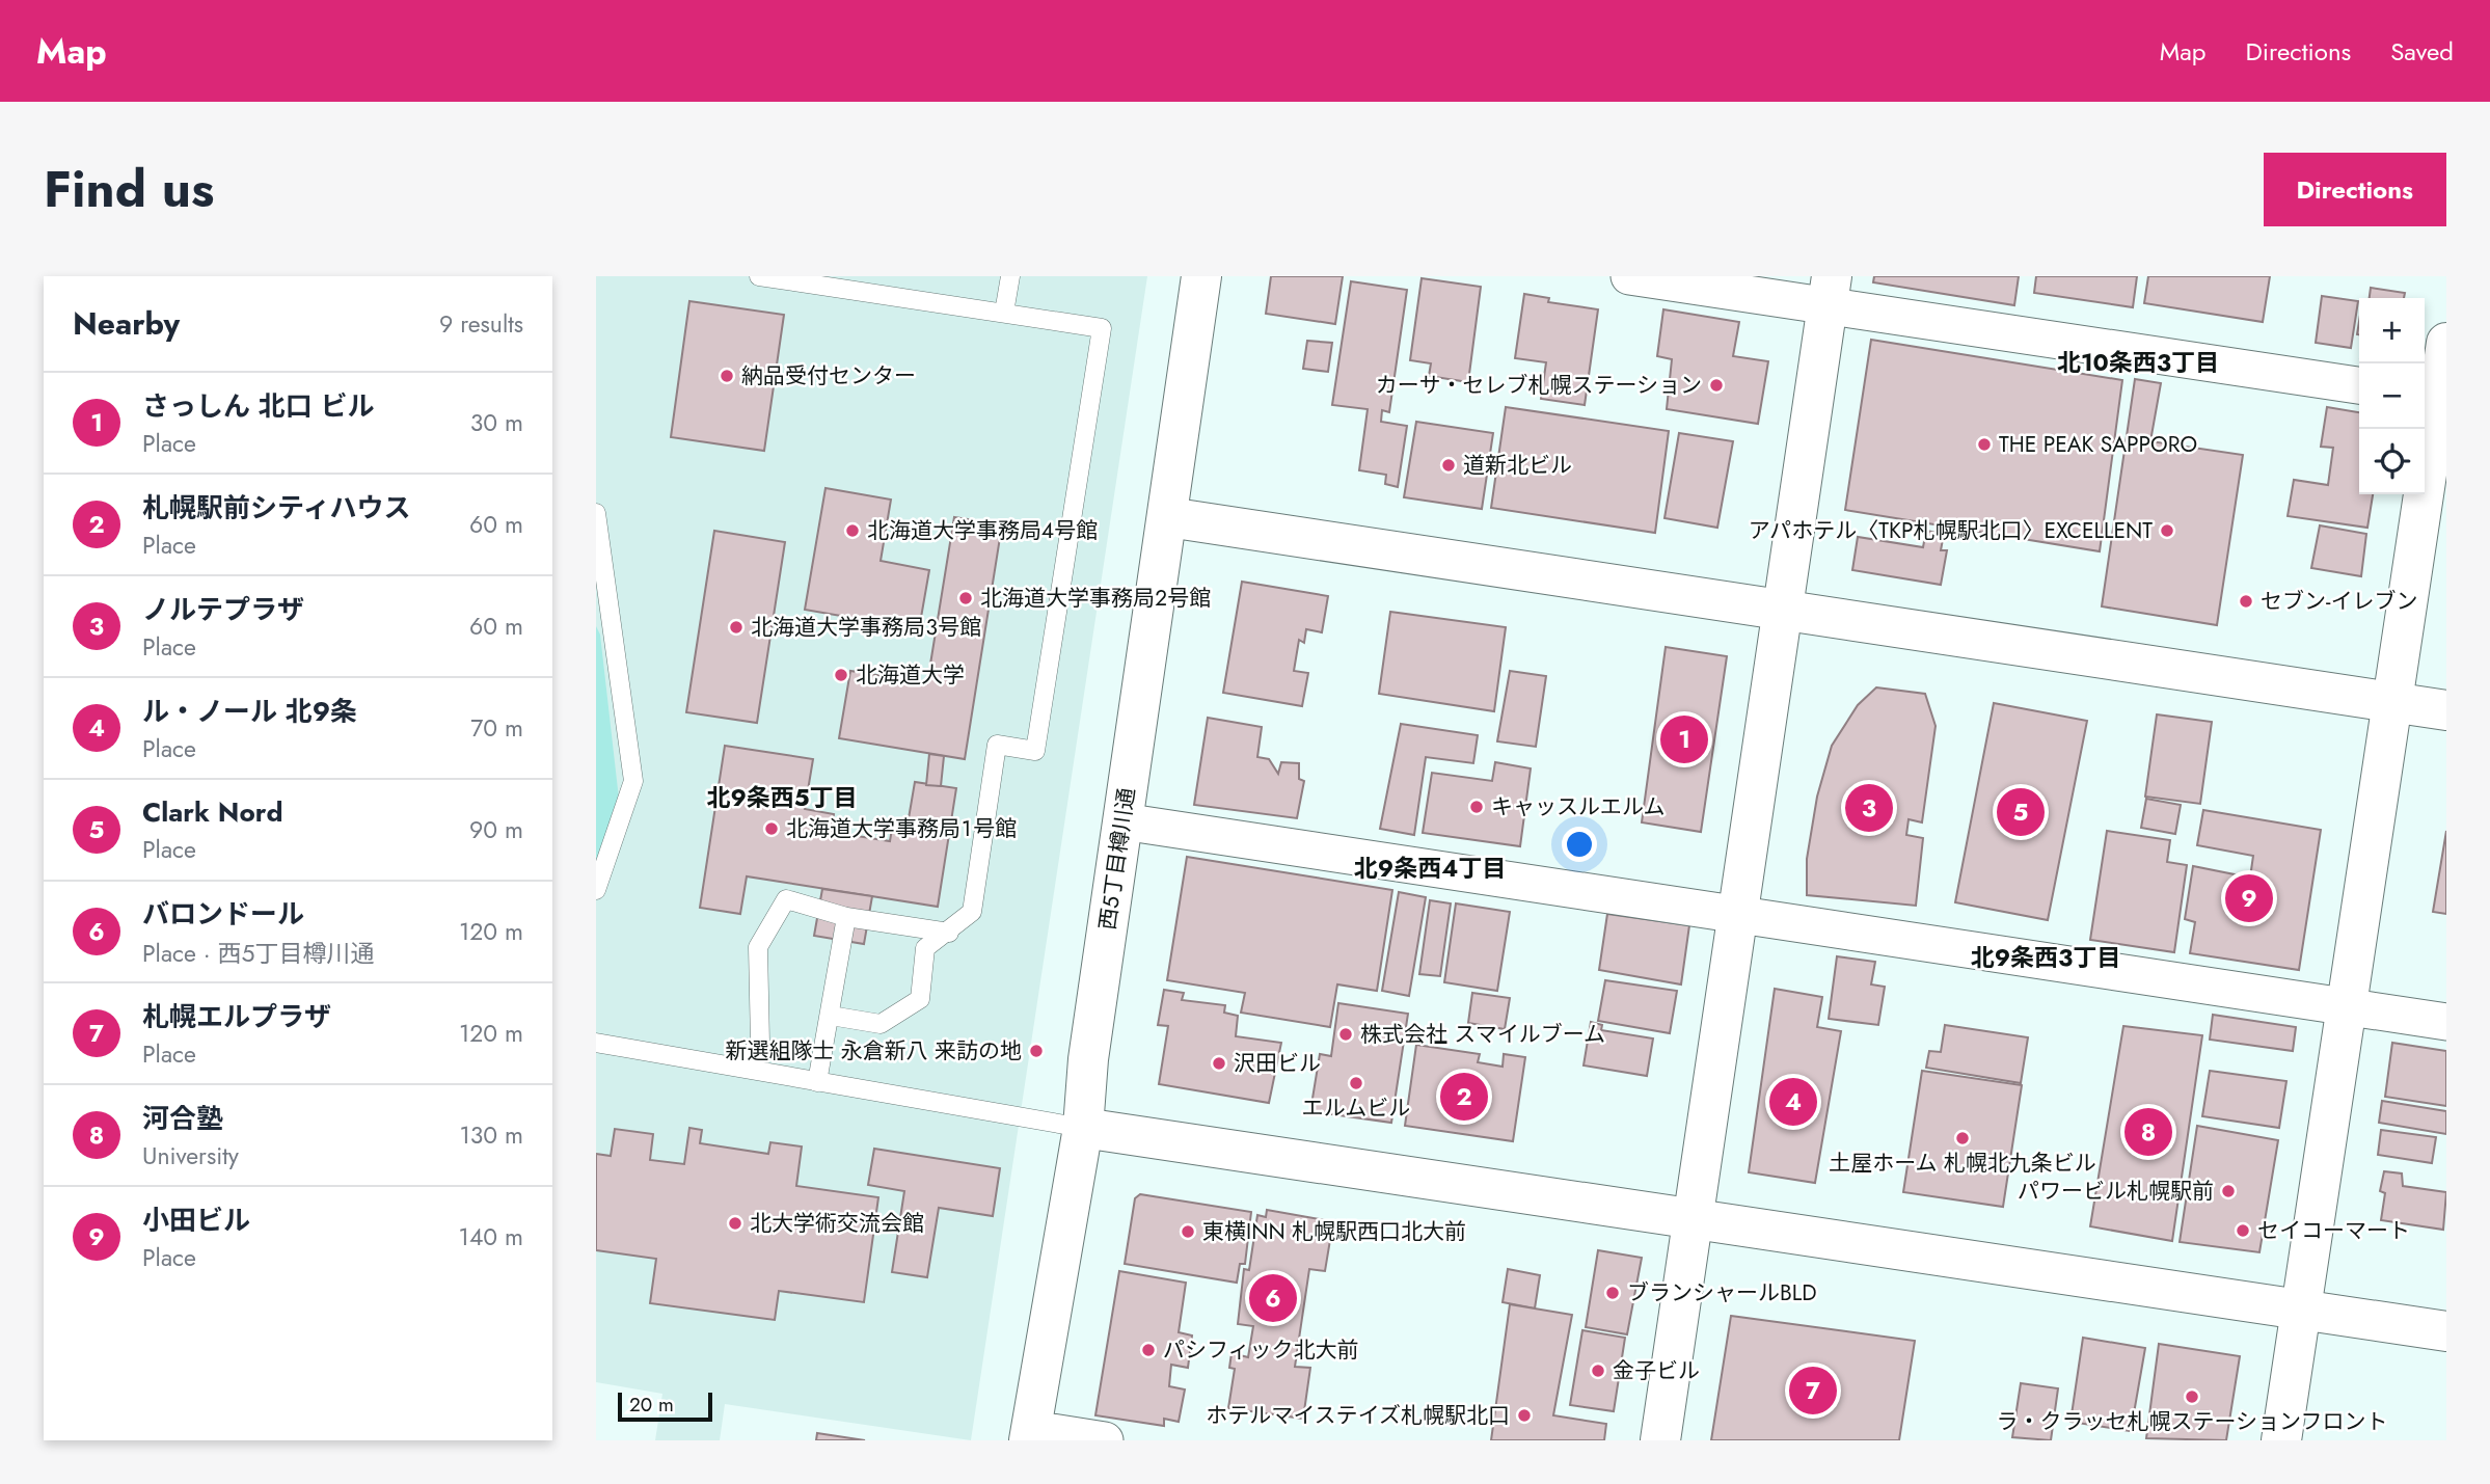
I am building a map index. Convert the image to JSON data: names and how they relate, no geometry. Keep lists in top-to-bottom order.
{
  "streets": {
    "street": ["西5丁目樽川通"]
  },
  "districts": [
    "北10条西3丁目",
    "北9条西5丁目",
    "北9条西4丁目",
    "北9条西3丁目"
  ],
  "places": [
    "納品受付センター",
    "カーサ・セレブ札幌ステーション",
    "THE PEAK SAPPORO",
    "道新北ビル",
    "北海道大学事務局４号館",
    "アパホテル〈TKP札幌駅北口〉EXCELLENT",
    "北海道大学事務局２号館",
    "セブン-イレブン",
    "北海道大学事務局３号館",
    "北海道大学",
    "キャッスルエルム",
    "北海道大学事務局１号館",
    "株式会社 スマイルブーム",
    "新選組隊士 永倉新八 来訪の地",
    "沢田ビル",
    "エルムビル",
    "土屋ホーム 札幌北九条ビル",
    "パワービル札幌駅前",
    "北大学術交流会館",
    "セイコーマート",
    "東横INN 札幌駅西口北大前",
    "ブランシャールBLD",
    "パシフィック北大前",
    "金子ビル",
    "ラ・クラッセ札幌ステーションフロント",
    "ホテルマイステイズ札幌駅北口"
  ],
  "scale_bar": "20 m",
  "page": {
    "header": "Map",
    "nav": ["Map", "Directions", "Saved"],
    "title": "Find us",
    "buttons": "Directions",
    "heading": ["Nearby", "9 results"],
    "map_buttons": ["+", "−"],
    "list": [
      {
        "mark": "1",
        "name": "さっしん 北口 ビル",
        "note": "Place",
        "value": "30 m"
      },
      {
        "mark": "2",
        "name": "札幌駅前シティハウス",
        "note": "Place",
        "value": "60 m"
      },
      {
        "mark": "3",
        "name": "ノルテプラザ",
        "note": "Place",
        "value": "60 m"
      },
      {
        "mark": "4",
        "name": "ル・ノール 北9条",
        "note": "Place",
        "value": "70 m"
      },
      {
        "mark": "5",
        "name": "Clark Nord",
        "note": "Place",
        "value": "90 m"
      },
      {
        "mark": "6",
        "name": "バロンドール",
        "note": "Place · 西5丁目樽川通",
        "value": "120 m"
      },
      {
        "mark": "7",
        "name": "札幌エルプラザ",
        "note": "Place",
        "value": "120 m"
      },
      {
        "mark": "8",
        "name": "河合塾",
        "note": "University",
        "value": "130 m"
      },
      {
        "mark": "9",
        "name": "小田ビル",
        "note": "Place",
        "value": "140 m"
      }
    ],
    "pins": [
      "1",
      "3",
      "5",
      "9",
      "2",
      "4",
      "8",
      "6",
      "7"
    ],
    "scale": "20 m"
  }
}
